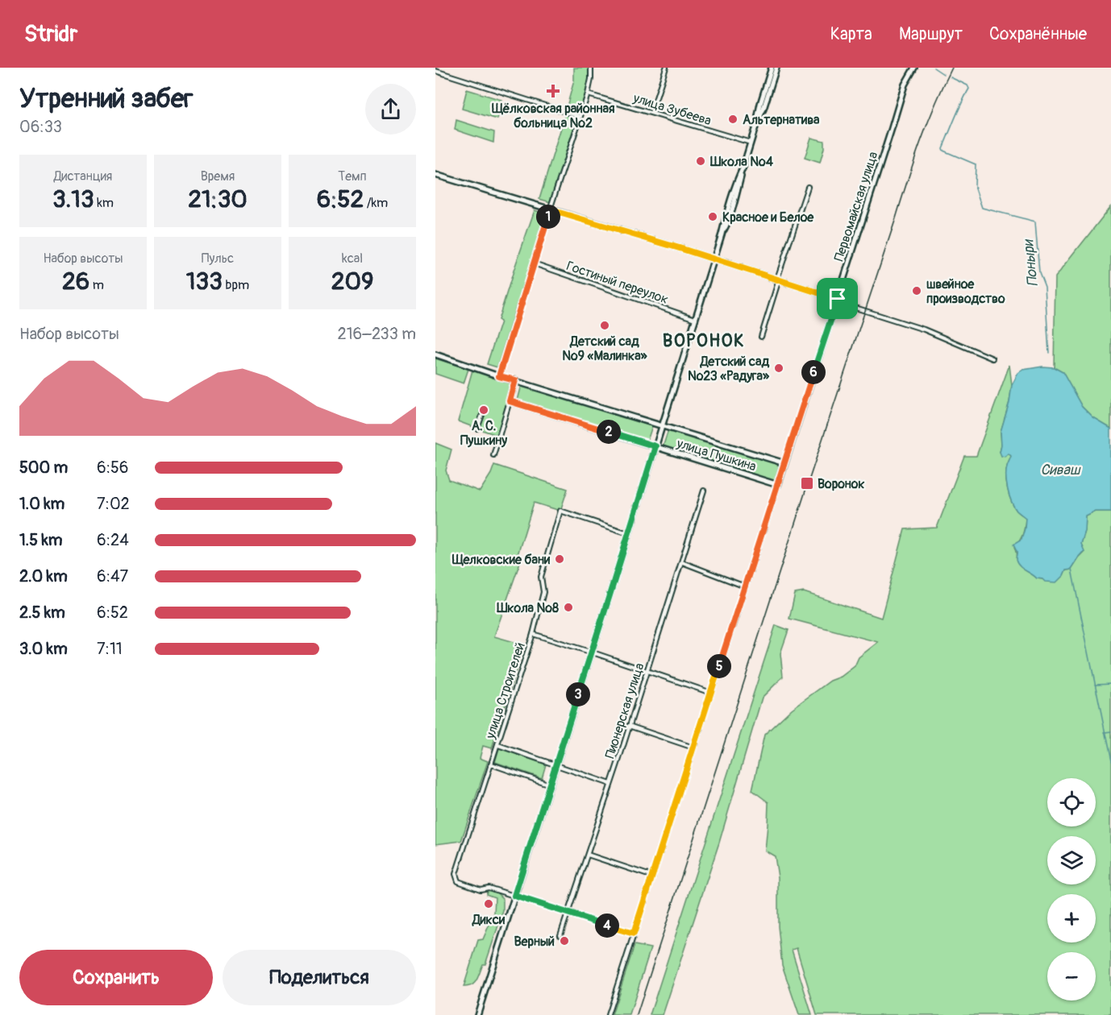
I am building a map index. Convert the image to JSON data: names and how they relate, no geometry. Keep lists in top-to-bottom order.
{
  "streets": {
    "street": [
      "улица Зубеева",
      "Первомайская улица",
      "Гостиный переулок",
      "улица Пушкина",
      "улица Строителей",
      "Пионерская улица"
    ]
  },
  "crossings": [
    ["Первомайская улица", "улица Пушкина"]
  ],
  "districts": ["ВОРОНОК"],
  "water": ["Поныри", "Сиваш"],
  "places": {
    "health": ["Щёлковская районная больница №2"],
    "other": [
      "Альтернатива",
      "Школа №4",
      "Красное и Белое",
      "швейное производство",
      "Детский сад №9 «Малинка»",
      "Детский сад №23 «Радуга»",
      "А. С. Пушкину",
      "Щелковские бани",
      "Школа №8",
      "Дикси",
      "Верный"
    ],
    "transit": ["Воронок"]
  },
  "page": {
    "header": "Stridr",
    "nav": ["Карта", "Маршрут", "Сохранённые"],
    "heading": ["Утренний забег", "06:33"],
    "stats": [
      ["Дистанция", "3.13 km"],
      ["Время", "21:30"],
      ["Темп", "6:52 /km"],
      ["Набор высоты", "26 m"],
      ["Пульс", "133 bpm"],
      ["kcal", "209"]
    ],
    "pins": [
      "1",
      "6",
      "2",
      "5",
      "3",
      "4"
    ],
    "chart": ["Набор высоты", "216–233 m"],
    "list": [
      {
        "name": "500 m",
        "note": "6:56"
      },
      {
        "name": "1.0 km",
        "note": "7:02"
      },
      {
        "name": "1.5 km",
        "note": "6:24"
      },
      {
        "name": "2.0 km",
        "note": "6:47"
      },
      {
        "name": "2.5 km",
        "note": "6:52"
      },
      {
        "name": "3.0 km",
        "note": "7:11"
      }
    ],
    "map_buttons": ["+", "−"],
    "buttons": ["Сохранить", "Поделиться"]
  }
}
